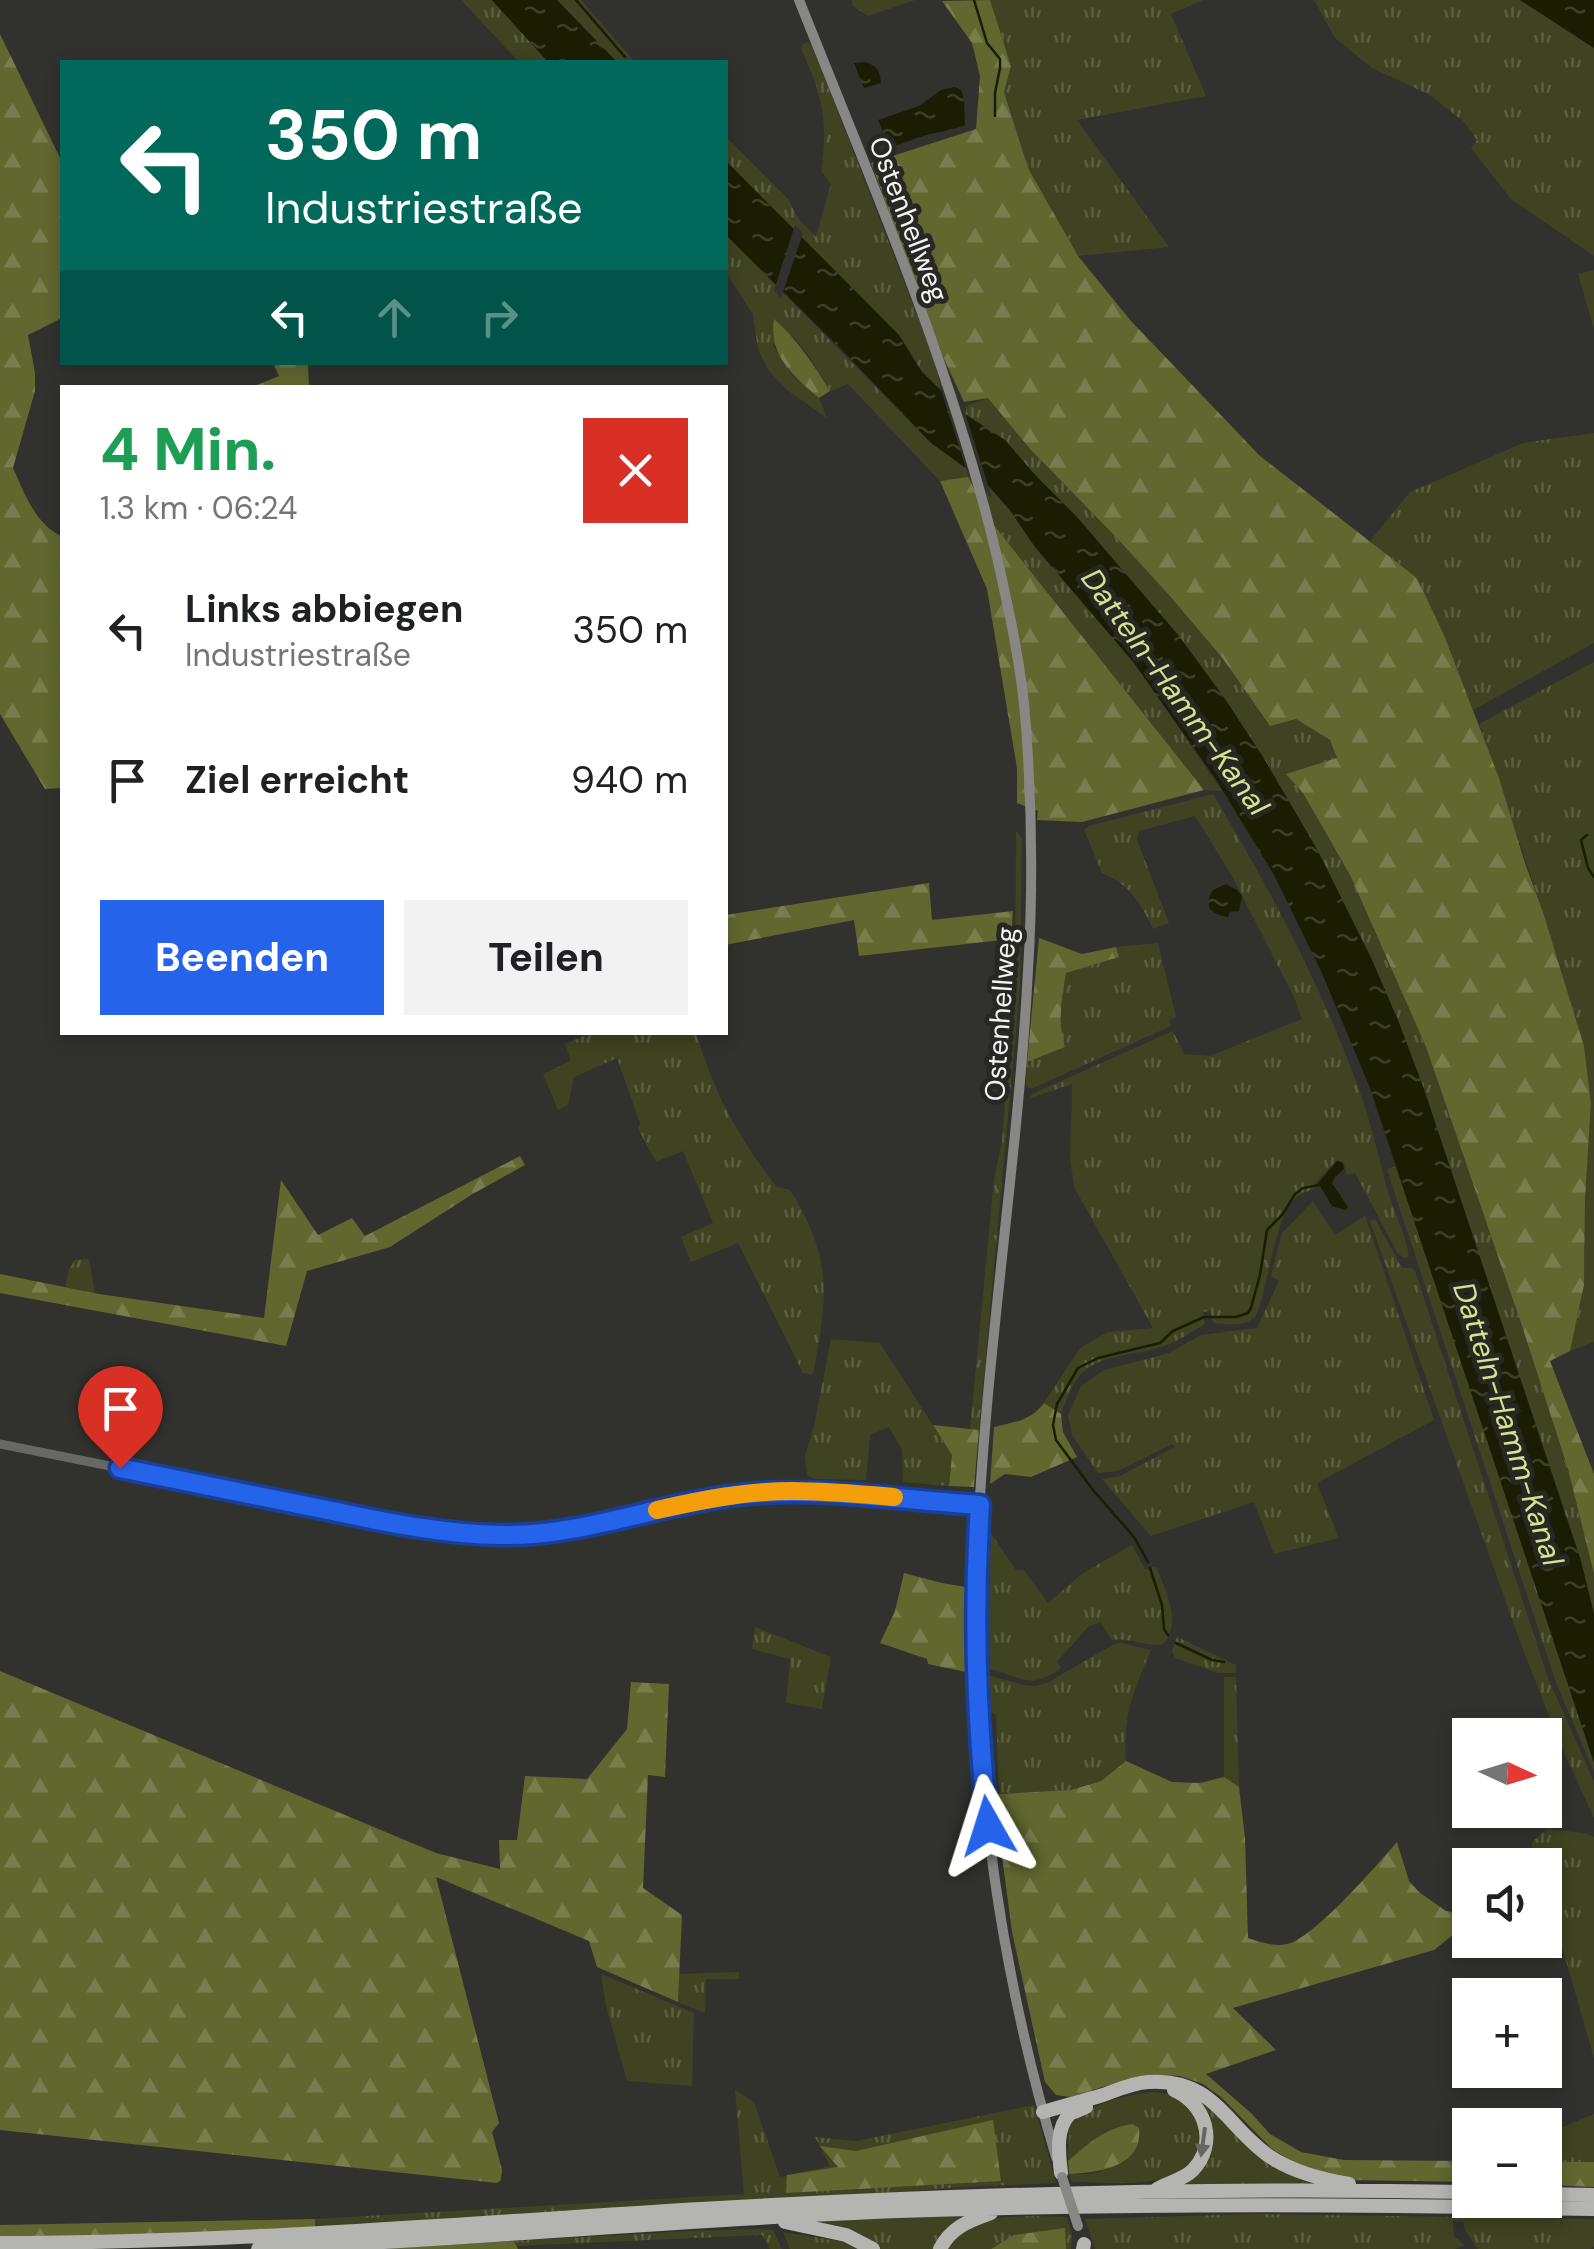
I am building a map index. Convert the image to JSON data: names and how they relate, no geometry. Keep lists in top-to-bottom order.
{
  "streets": {
    "main road": ["Ostenhellweg"]
  },
  "water": ["Datteln-Hamm-Kanal"],
  "north": "right",
  "page": {
    "turn": ["350 m", "Industriestraße"],
    "heading": ["4 Min.", "1.3 km · 06:24"],
    "list": [
      {
        "name": "Links abbiegen",
        "note": "Industriestraße",
        "value": "350 m"
      },
      {
        "name": "Ziel erreicht",
        "value": "940 m"
      }
    ],
    "buttons": ["Beenden", "Teilen"],
    "map_buttons": ["+", "−"]
  }
}
